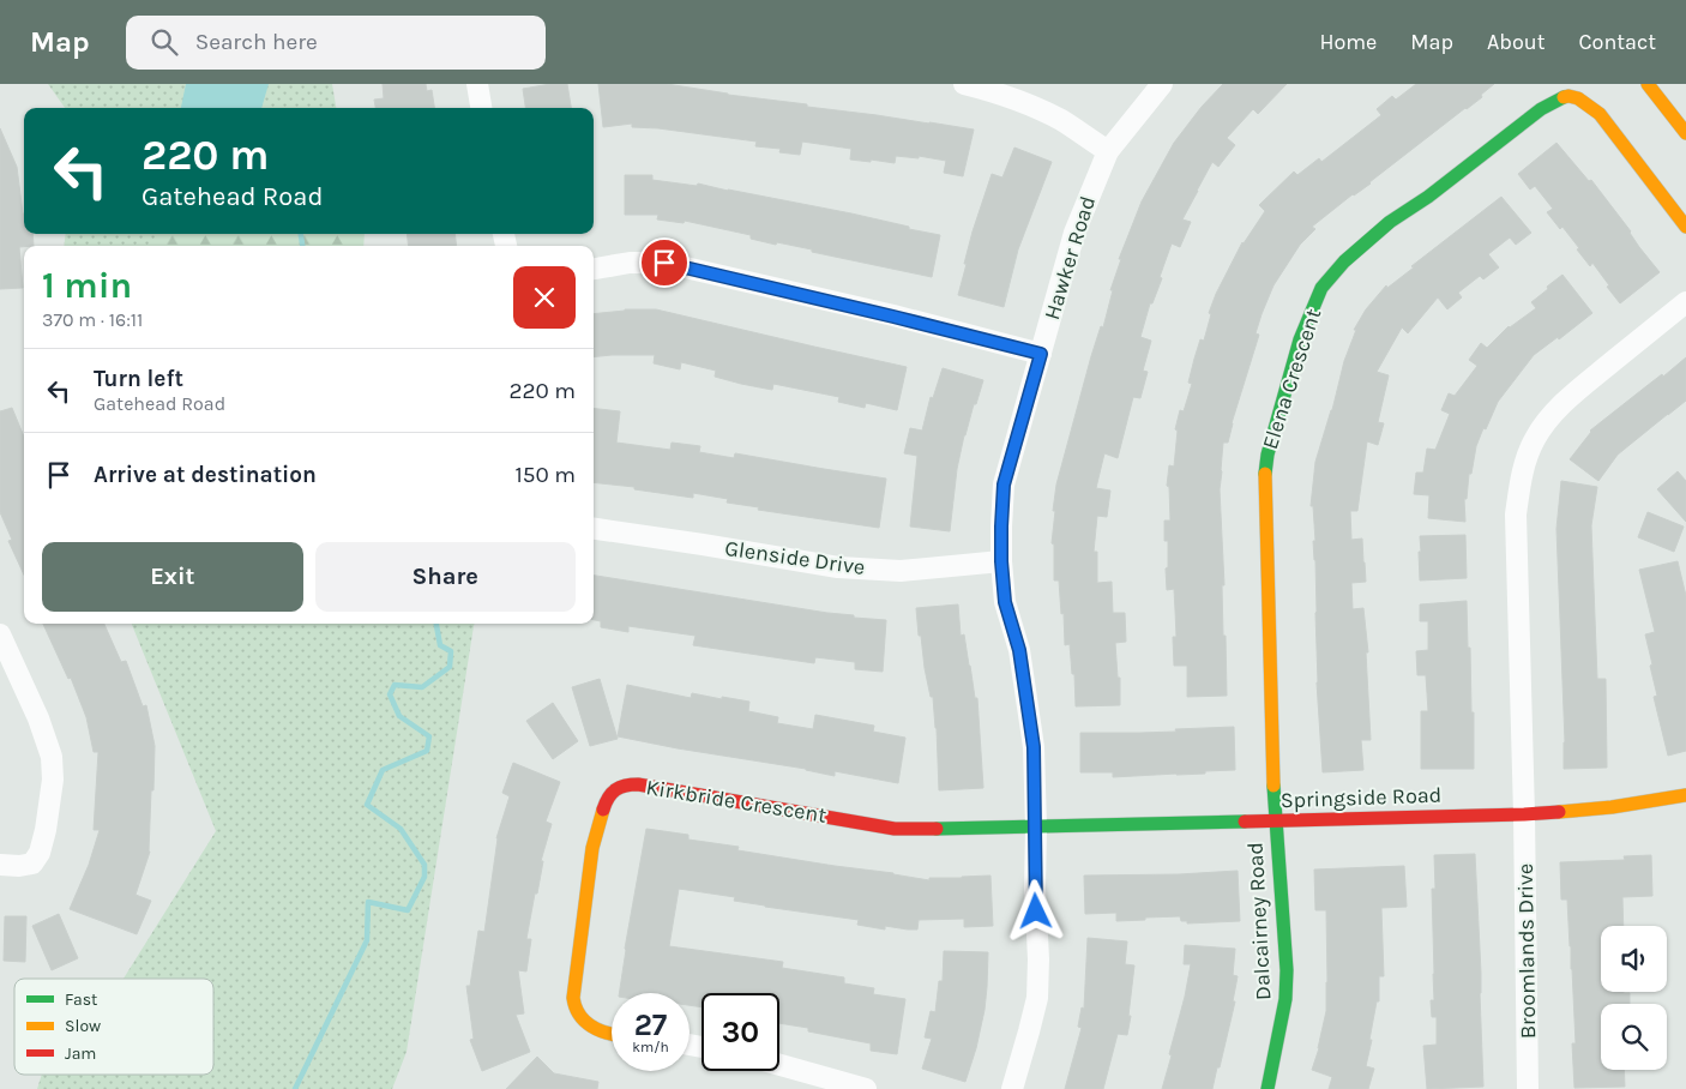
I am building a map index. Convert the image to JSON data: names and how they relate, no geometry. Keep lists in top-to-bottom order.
{
  "streets": {
    "street": [
      "Hawker Road",
      "Elena Crescent",
      "Glenside Drive",
      "Springside Road",
      "Kirkbride Crescent",
      "Dalcairney Road",
      "Broomlands Drive"
    ]
  },
  "crossings": [
    ["Hawker Road", "Glenside Drive"],
    ["Hawker Road", "Springside Road"],
    ["Hawker Road", "Kirkbride Crescent"],
    ["Elena Crescent", "Springside Road"],
    ["Elena Crescent", "Dalcairney Road"],
    ["Springside Road", "Kirkbride Crescent"],
    ["Springside Road", "Dalcairney Road"],
    ["Springside Road", "Broomlands Drive"]
  ],
  "legend": ["Fast", "Slow", "Jam"],
  "page": {
    "header": "Map",
    "search": "Search here",
    "nav": [
      "Home",
      "Map",
      "About",
      "Contact"
    ],
    "turn": ["220 m", "Gatehead Road"],
    "heading": ["1 min", "370 m · 16:11"],
    "list": [
      {
        "name": "Turn left",
        "note": "Gatehead Road",
        "value": "220 m"
      },
      {
        "name": "Arrive at destination",
        "value": "150 m"
      }
    ],
    "buttons": ["Exit", "Share"],
    "speed": "27 km/h",
    "limit": "30"
  }
}
